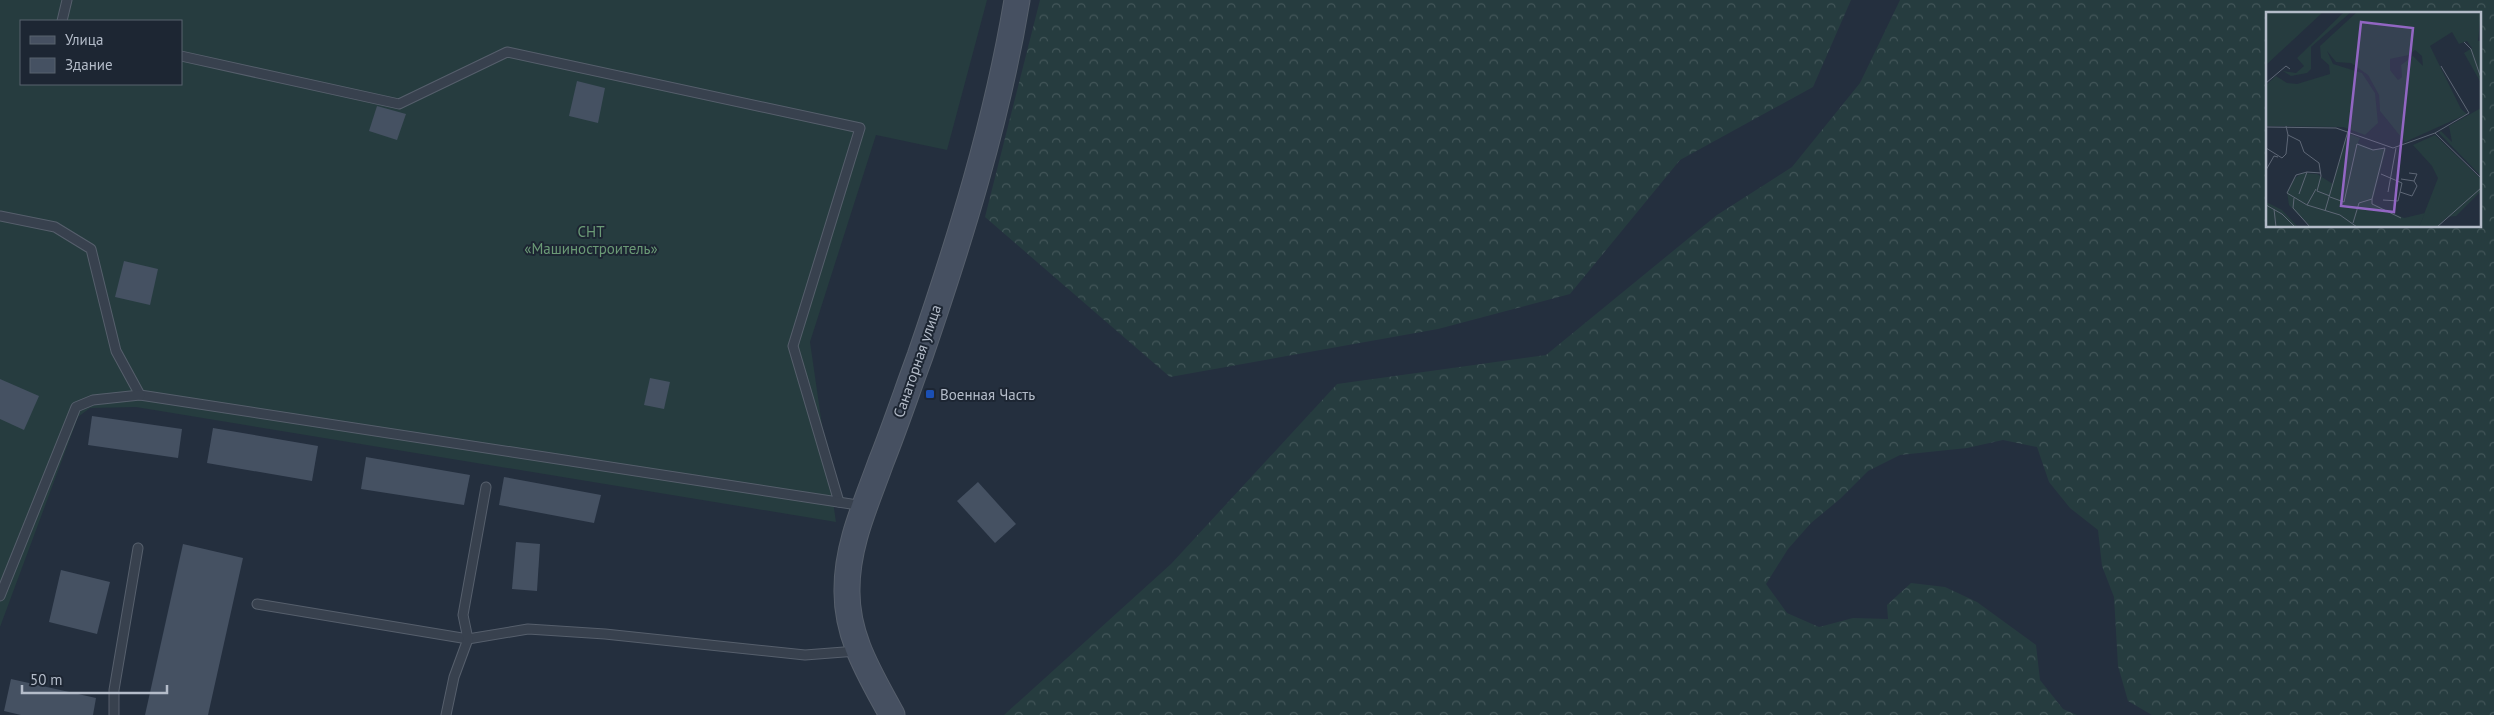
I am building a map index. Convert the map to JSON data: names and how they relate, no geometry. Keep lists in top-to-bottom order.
{
  "streets": {
    "street": ["Санаторная улица"]
  },
  "parks": ["СНТ «Машиностроитель»"],
  "places": {
    "transit": ["Военная Часть"]
  },
  "legend": ["Улица", "Здание"],
  "scale_bar": "50 m"
}
